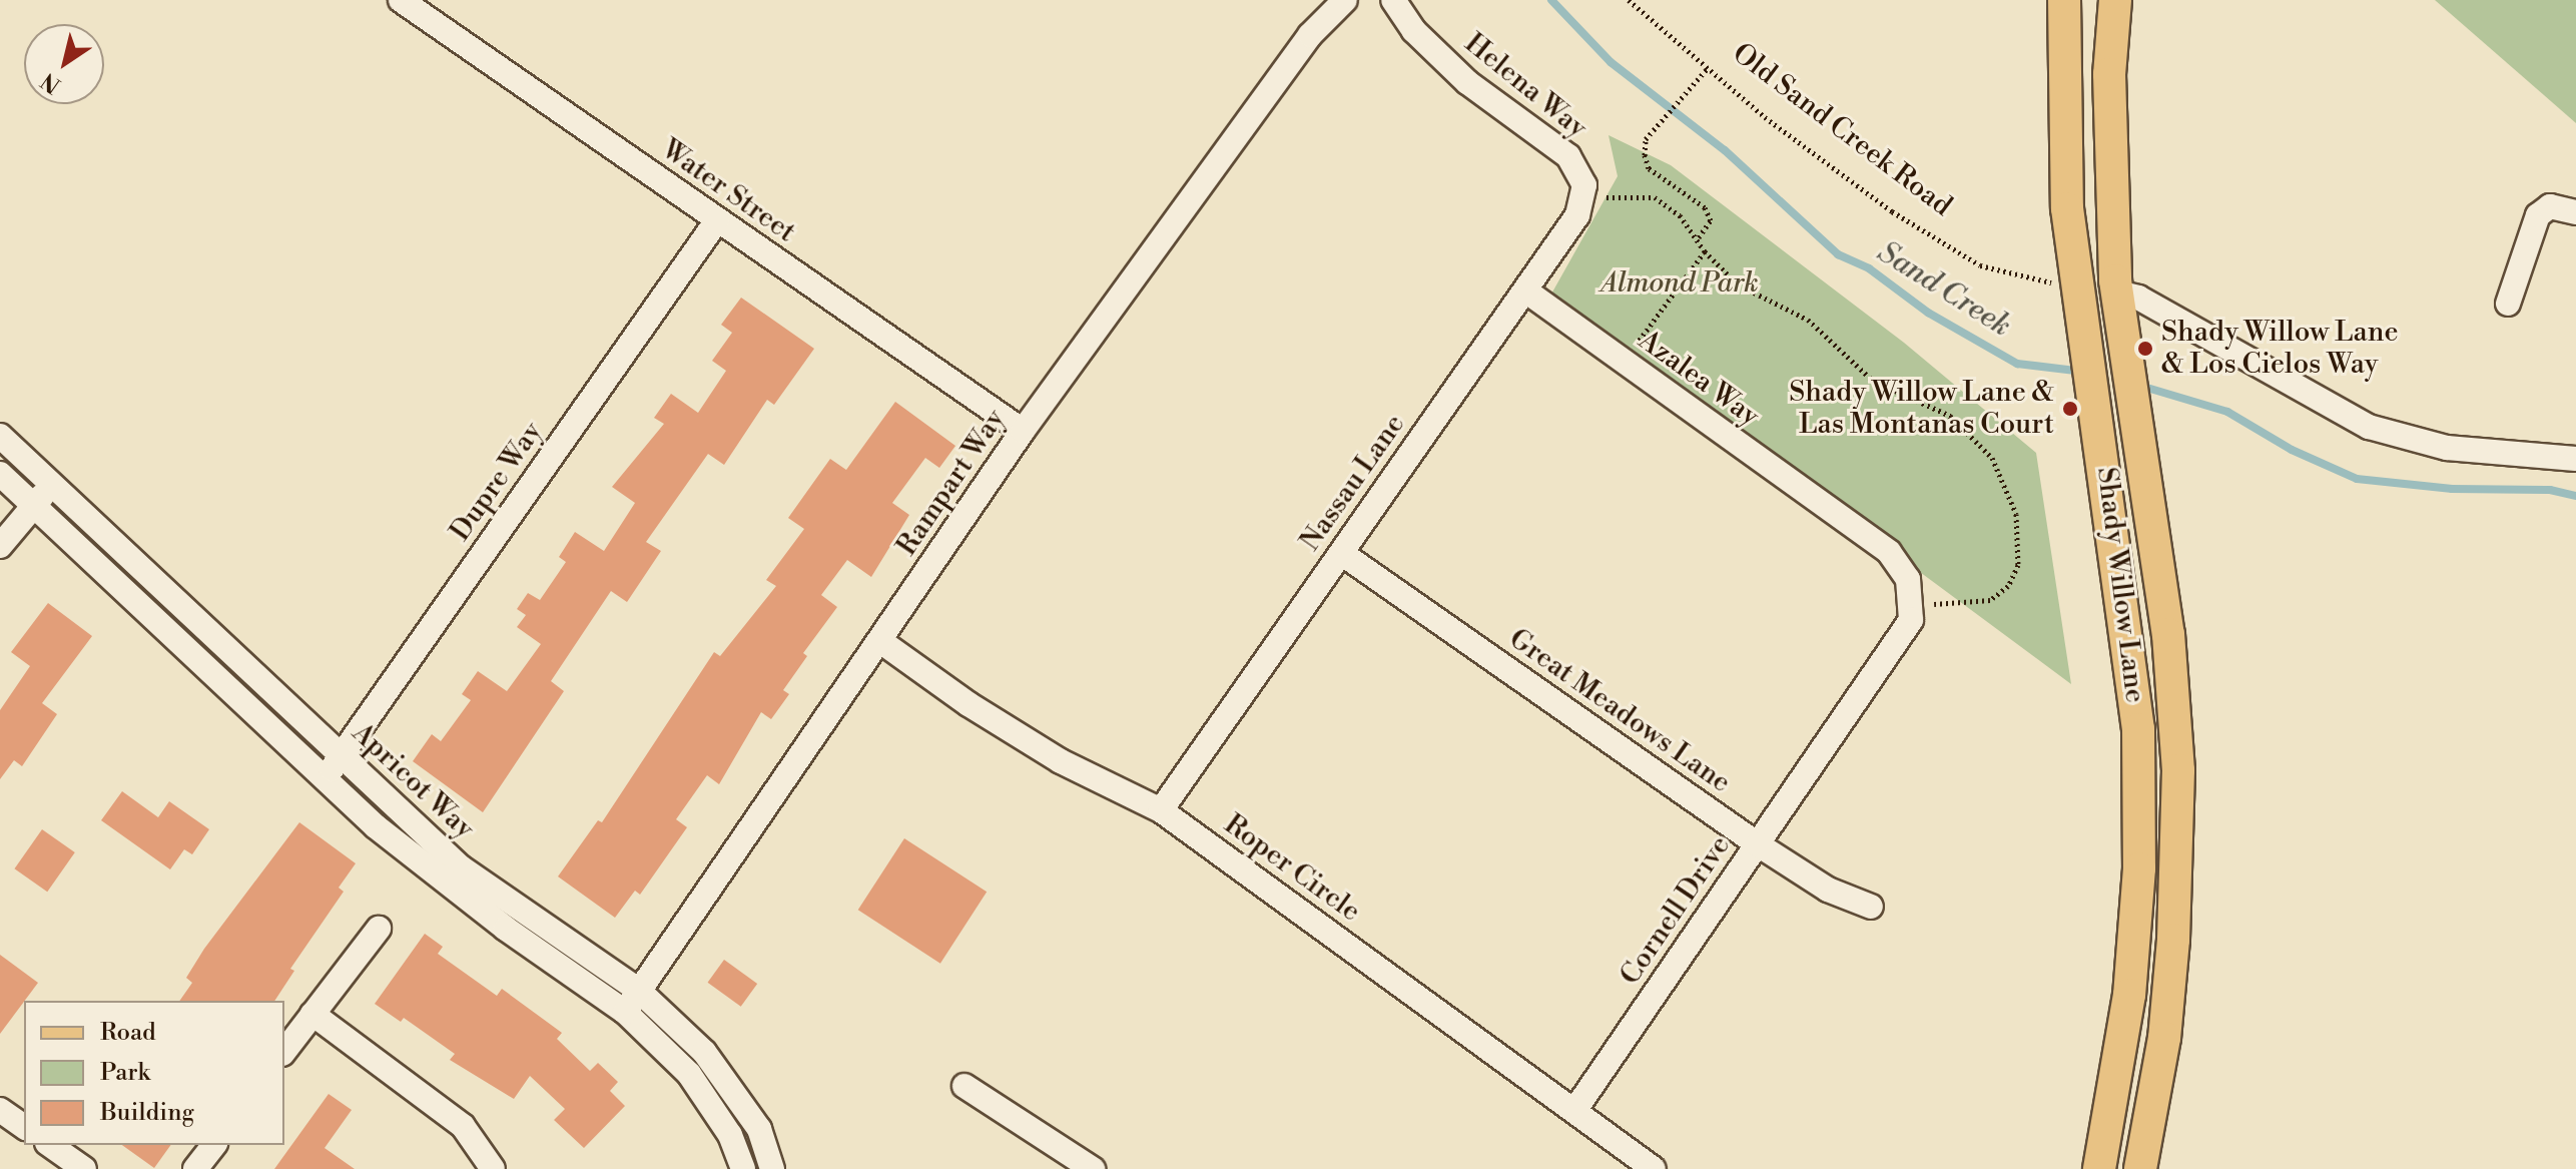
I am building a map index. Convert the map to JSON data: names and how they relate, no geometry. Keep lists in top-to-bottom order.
{
  "streets": {
    "main road": ["Shady Willow Lane"],
    "street": [
      "Helena Way",
      "Water Street",
      "Azalea Way",
      "Dupre Way",
      "Rampart Way",
      "Nassau Lane",
      "Great Meadows Lane",
      "Apricot Way",
      "Roper Circle",
      "Cornell Drive"
    ],
    "path": ["Old Sand Creek Road"]
  },
  "crossings": [
    ["Helena Way", "Nassau Lane"],
    ["Water Street", "Dupre Way"],
    ["Water Street", "Rampart Way"],
    ["Azalea Way", "Nassau Lane"],
    ["Azalea Way", "Cornell Drive"],
    ["Dupre Way", "Apricot Way"],
    ["Rampart Way", "Apricot Way"],
    ["Rampart Way", "Roper Circle"],
    ["Nassau Lane", "Great Meadows Lane"],
    ["Nassau Lane", "Roper Circle"],
    ["Great Meadows Lane", "Cornell Drive"],
    ["Roper Circle", "Cornell Drive"]
  ],
  "water": ["Sand Creek"],
  "parks": ["Almond Park"],
  "places": ["Shady Willow Lane & Los Cielos Way", "Shady Willow Lane & Las Montanas Court"],
  "legend": ["Road", "Park", "Building"],
  "north": "bottom left"
}
